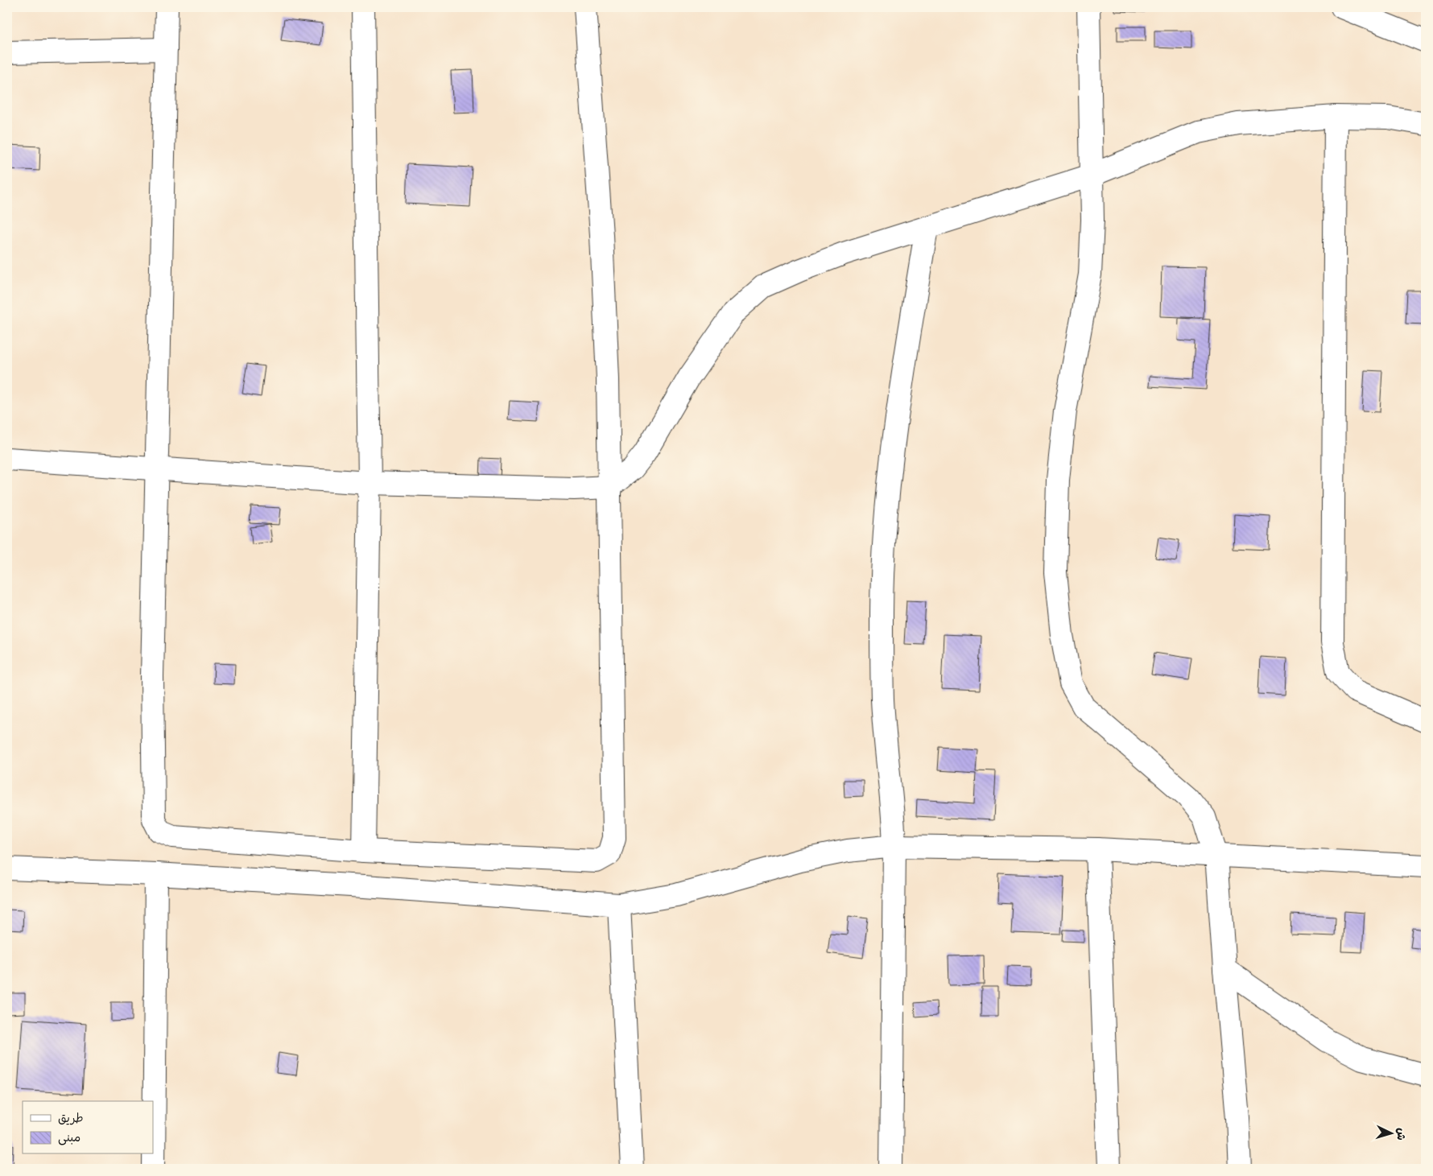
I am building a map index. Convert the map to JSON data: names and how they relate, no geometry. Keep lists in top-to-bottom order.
{
  "legend": ["طريق", "مبنى"],
  "north": "right"
}
